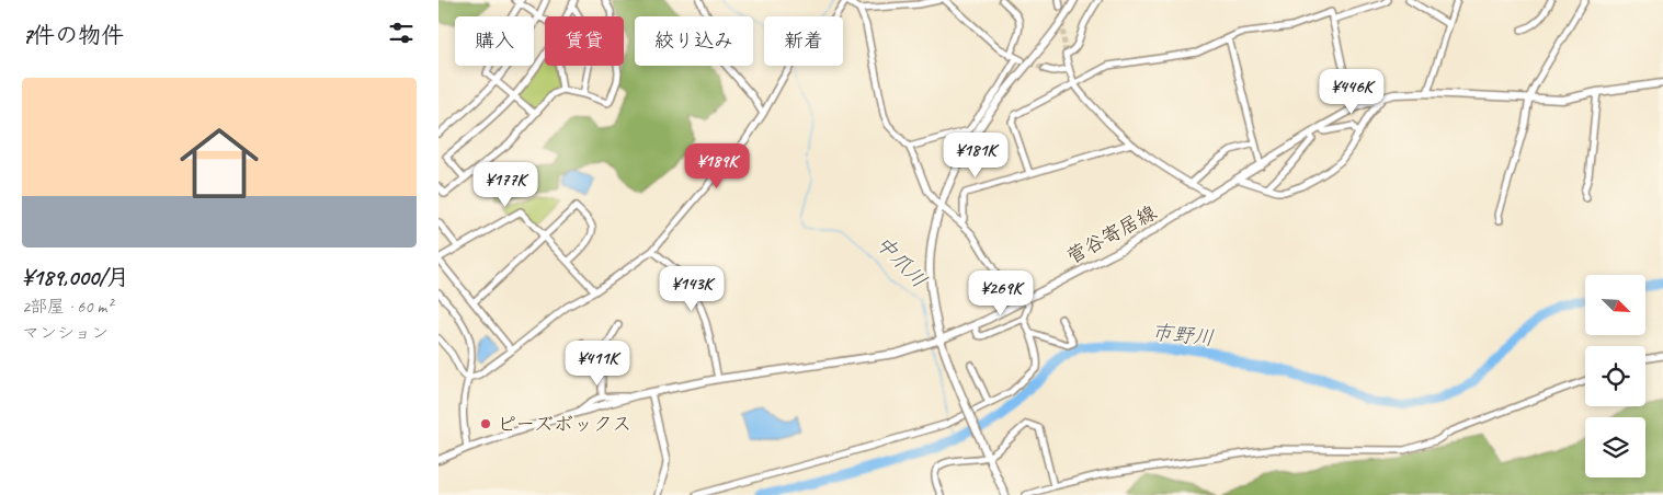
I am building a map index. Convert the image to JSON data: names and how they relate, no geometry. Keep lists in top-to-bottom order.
{
  "streets": {
    "main road": ["菅谷寄居線"]
  },
  "water": ["中爪川", "市野川"],
  "places": ["ピーズボックス"],
  "north": "bottom right",
  "page": {
    "heading": "7件の物件",
    "chip": [
      "購入",
      "賃貸",
      "絞り込み",
      "新着"
    ],
    "list": [
      {
        "name": "¥189,000/月",
        "note": "2部屋 · 60 m² · マンション"
      }
    ],
    "price": [
      "¥446K",
      "¥181K",
      "¥189K",
      "¥177K",
      "¥143K",
      "¥269K",
      "¥411K"
    ]
  }
}
